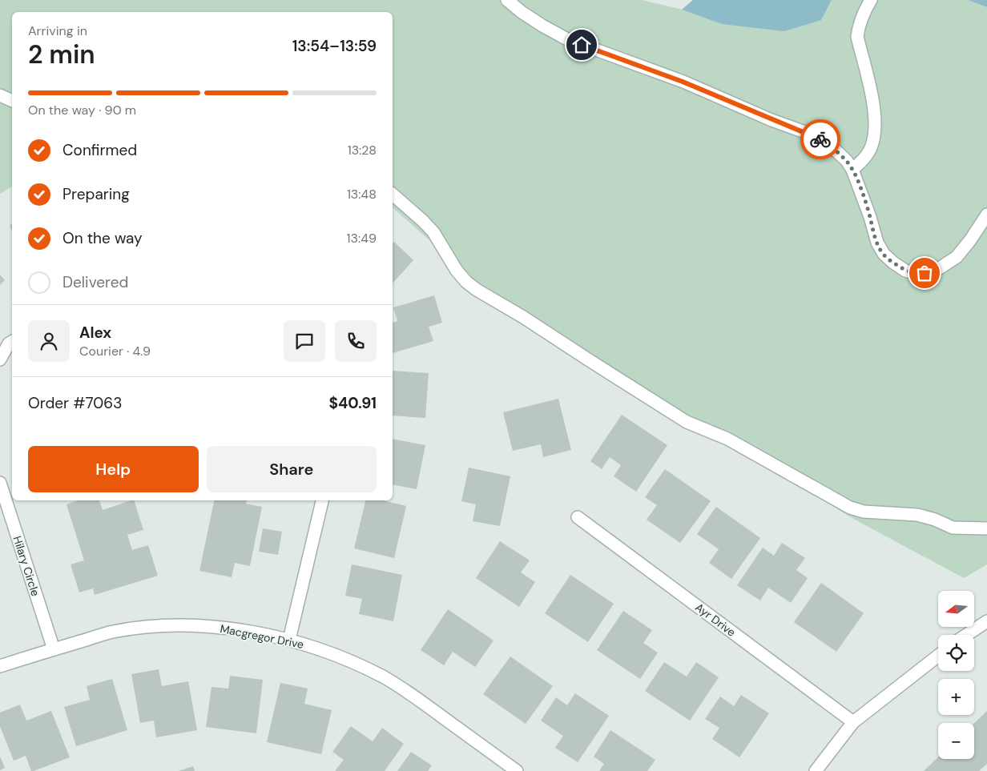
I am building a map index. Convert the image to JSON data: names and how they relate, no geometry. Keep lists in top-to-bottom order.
{
  "streets": {
    "street": ["Hilary Circle", "Ayr Drive", "Macgregor Drive"]
  },
  "crossings": [
    ["Hilary Circle", "Macgregor Drive"]
  ],
  "north": "left",
  "page": {
    "heading": ["2 min", "Arriving in", "13:54–13:59"],
    "panel": [
      "Alex",
      "Courier · 4.9",
      "Order #7063",
      "$40.91"
    ],
    "bar": "On the way · 90 m",
    "list": [
      ["Confirmed", "13:28"],
      ["Preparing", "13:48"],
      ["On the way", "13:49"],
      "Delivered"
    ],
    "buttons": ["Help", "Share"],
    "map_buttons": ["+", "−"]
  }
}
